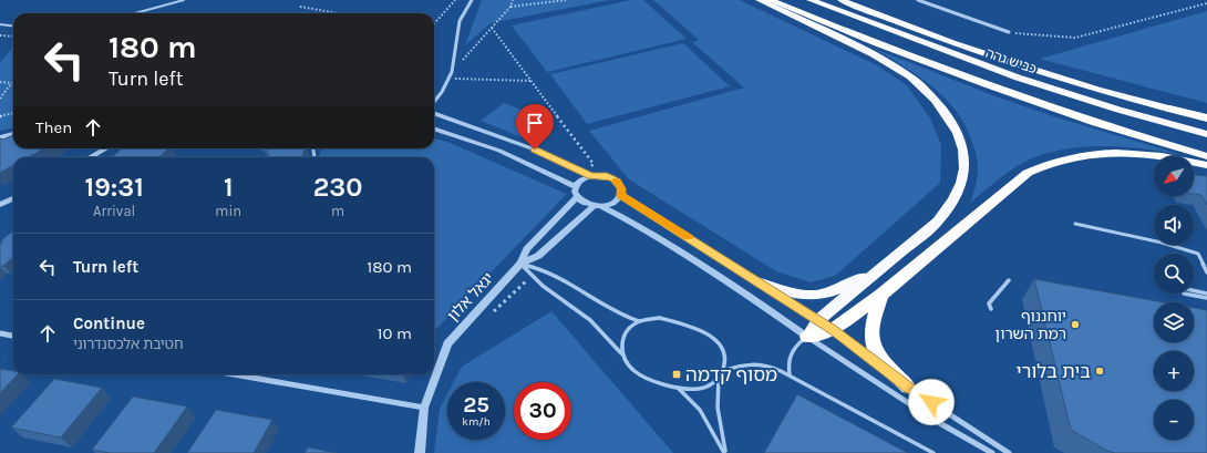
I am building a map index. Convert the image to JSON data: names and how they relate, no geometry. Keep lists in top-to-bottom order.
{
  "streets": {
    "highway": ["כביש גהה"],
    "street": ["יגאל אלון"]
  },
  "places": {
    "other": ["יוחננוף רמת השרון", "בית בלורי"],
    "transit": ["מסוף קדמה"]
  },
  "north": "bottom left",
  "page": {
    "turn": ["180 m", "Turn left"],
    "then": "Then",
    "map_buttons": ["+", "−"],
    "eta": [
      "19:31",
      "Arrival",
      "1",
      "min",
      "230",
      "m"
    ],
    "list": [
      {
        "name": "Turn left",
        "value": "180 m"
      },
      {
        "name": "Continue",
        "note": "חטיבת אלכסנדרוני",
        "value": "10 m"
      }
    ],
    "speed": "25 km/h",
    "limit": "30"
  }
}
